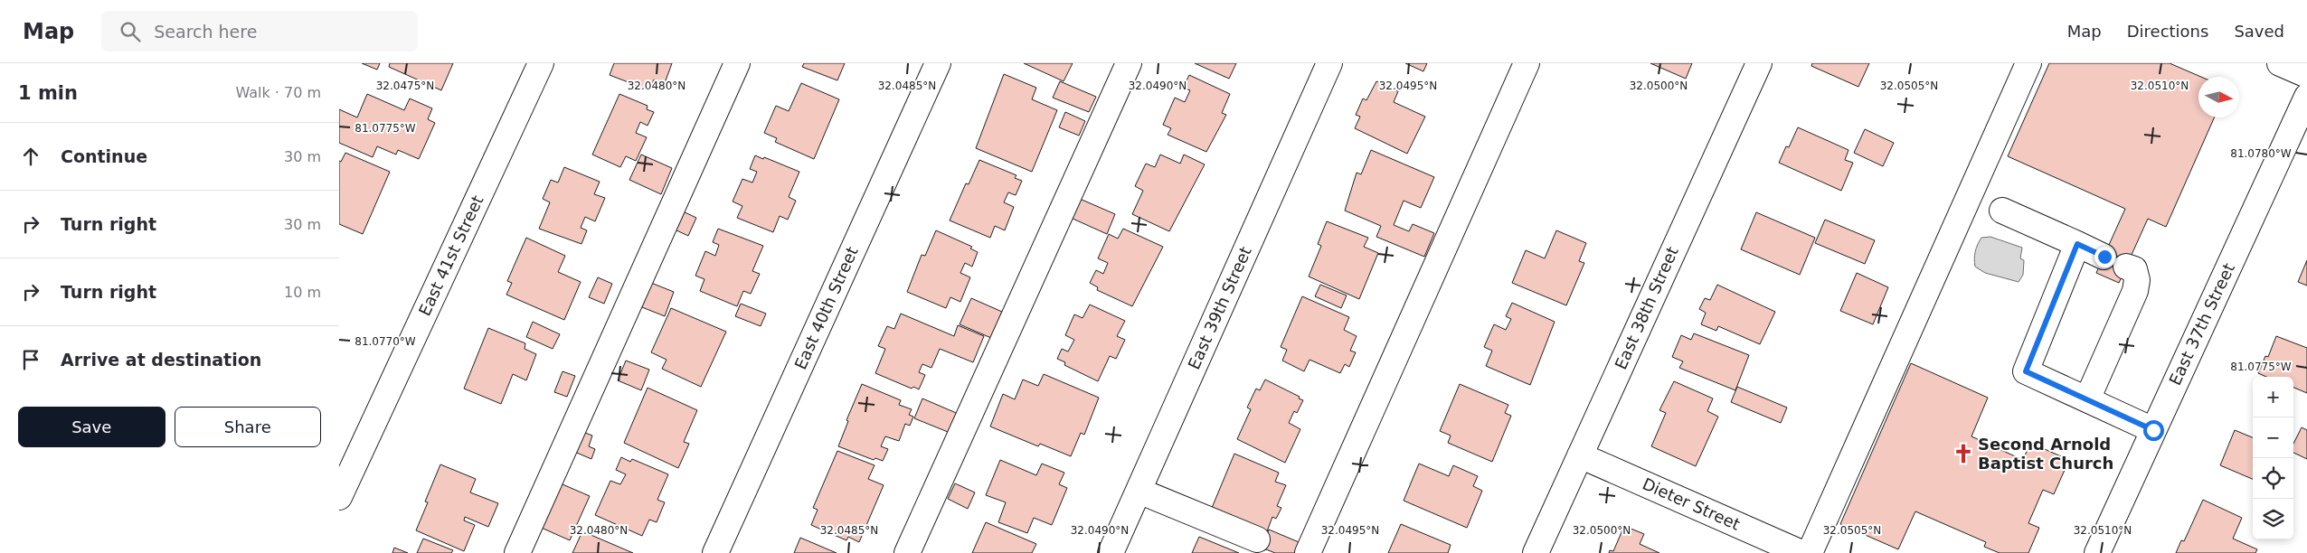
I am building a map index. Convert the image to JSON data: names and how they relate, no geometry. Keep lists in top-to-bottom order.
{
  "streets": {
    "street": [
      "East 41st Street",
      "East 40th Street",
      "East 39th Street",
      "East 38th Street",
      "East 37th Street",
      "Dieter Street"
    ]
  },
  "crossings": [
    ["East 38th Street", "Dieter Street"]
  ],
  "places": {
    "church": ["Second Arnold Baptist Church"]
  },
  "north": "right",
  "page": {
    "header": "Map",
    "search": "Search here",
    "nav": ["Map", "Directions", "Saved"],
    "heading": ["1 min", "Walk · 70 m"],
    "list": [
      ["Continue", "30 m"],
      ["Turn right", "30 m"],
      ["Turn right", "10 m"],
      "Arrive at destination"
    ],
    "map_buttons": ["+", "−"],
    "buttons": ["Save", "Share"]
  },
  "coordinates": [
    "32.0475°N",
    "32.0480°N",
    "32.0485°N",
    "32.0490°N",
    "32.0495°N",
    "32.0500°N",
    "32.0505°N",
    "32.0510°N",
    "81.0775°W",
    "81.0780°W",
    "81.0770°W"
  ]
}
